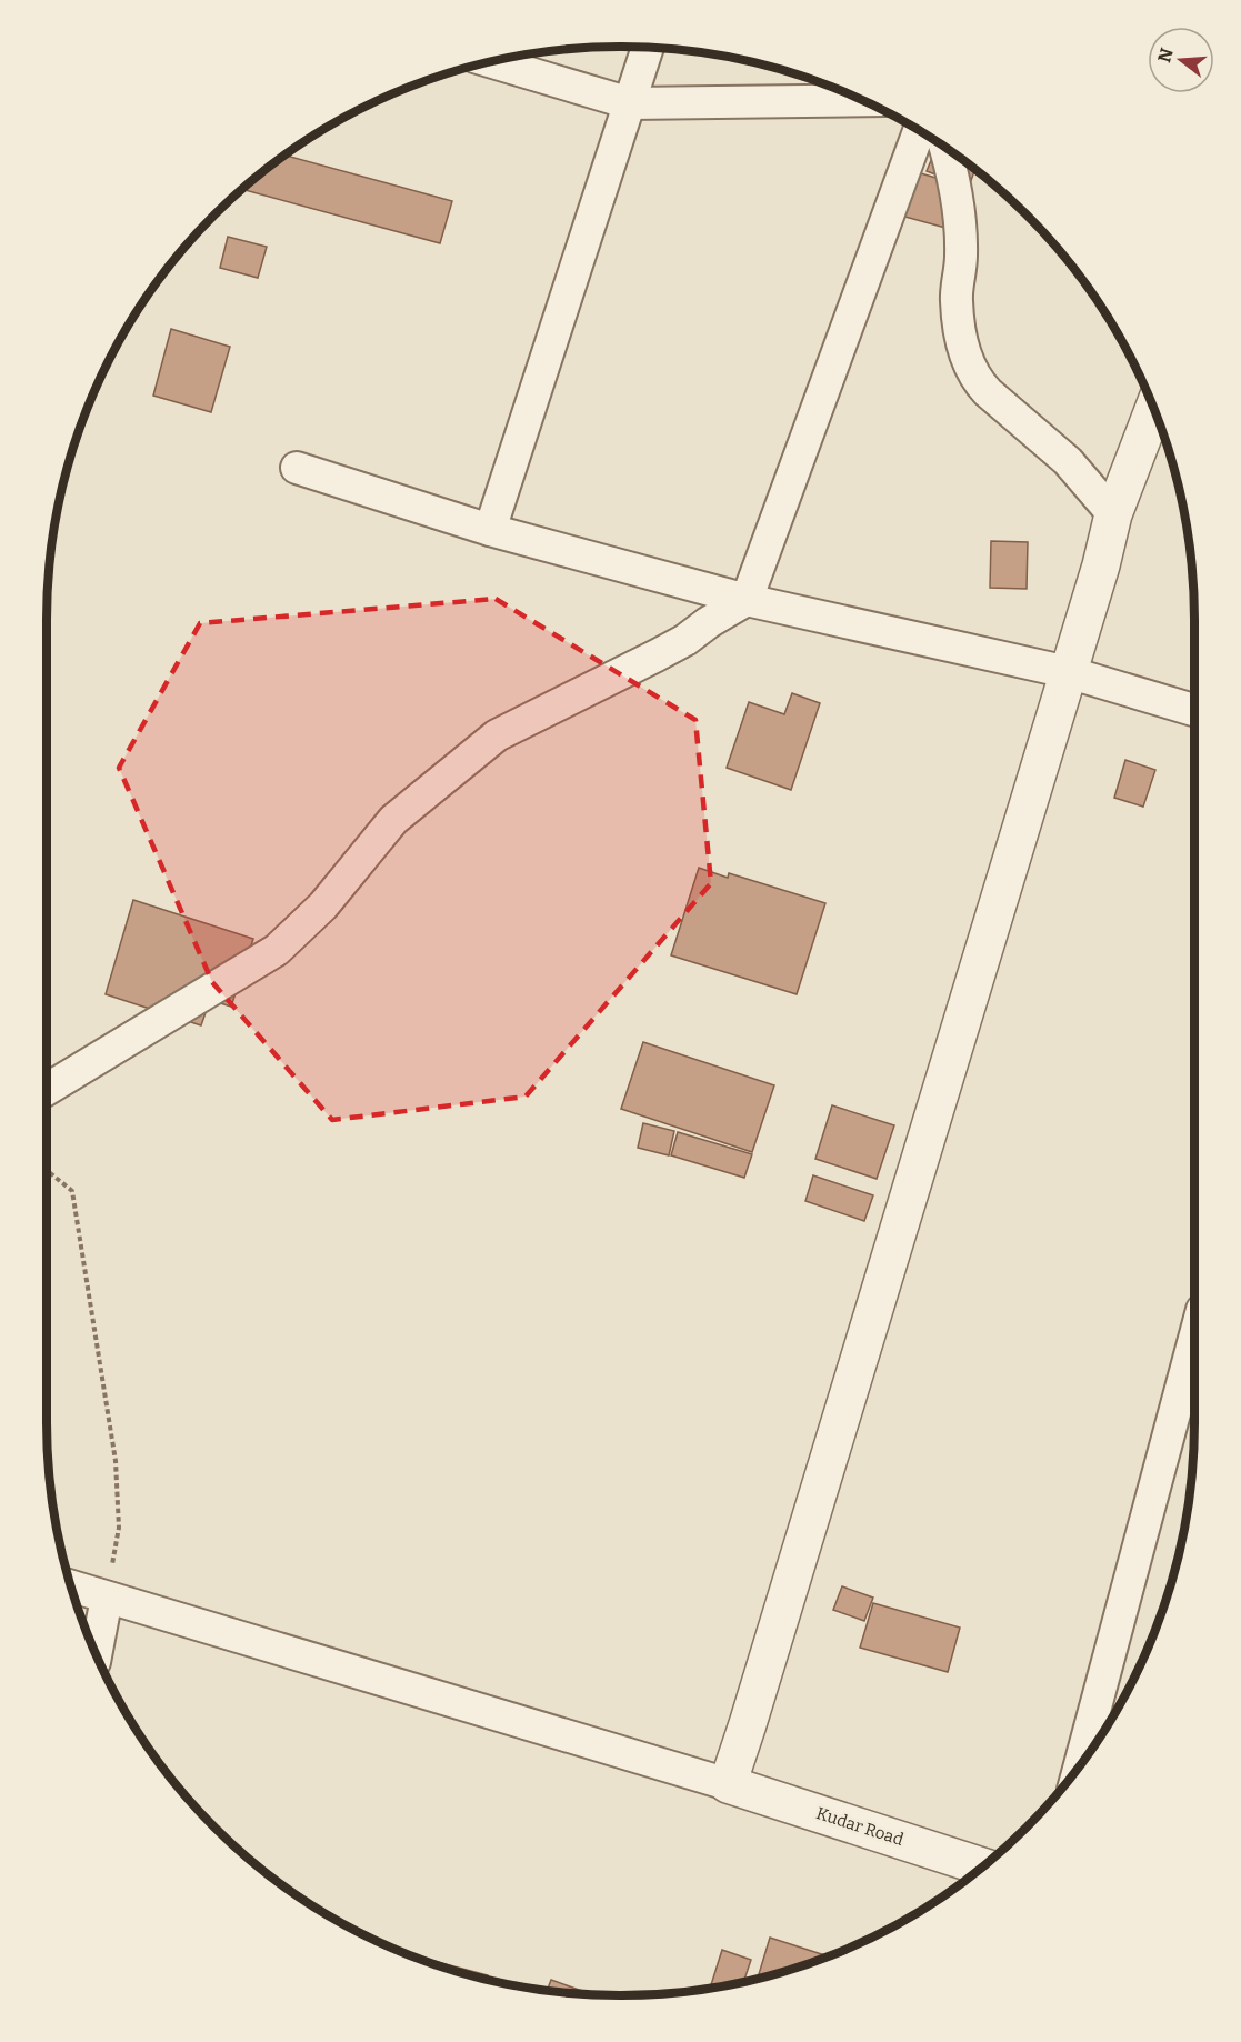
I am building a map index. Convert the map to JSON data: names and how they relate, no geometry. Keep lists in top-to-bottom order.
{
  "streets": {
    "street": ["Kudar Road"]
  },
  "north": "left"
}
